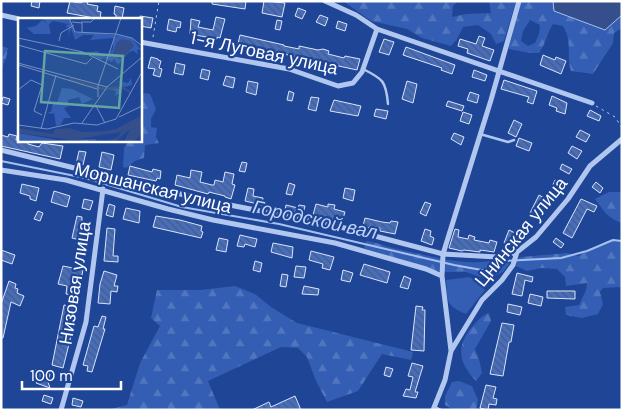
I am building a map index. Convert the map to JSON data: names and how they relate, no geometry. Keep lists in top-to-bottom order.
{
  "streets": {
    "street": [
      "1-я Луговая улица",
      "Моршанская улица",
      "Цнинская улица",
      "Низовая улица"
    ]
  },
  "crossings": [
    ["Моршанская улица", "Цнинская улица"],
    ["Моршанская улица", "Низовая улица"]
  ],
  "water": ["Городской вал"],
  "scale_bar": "100 m"
}
